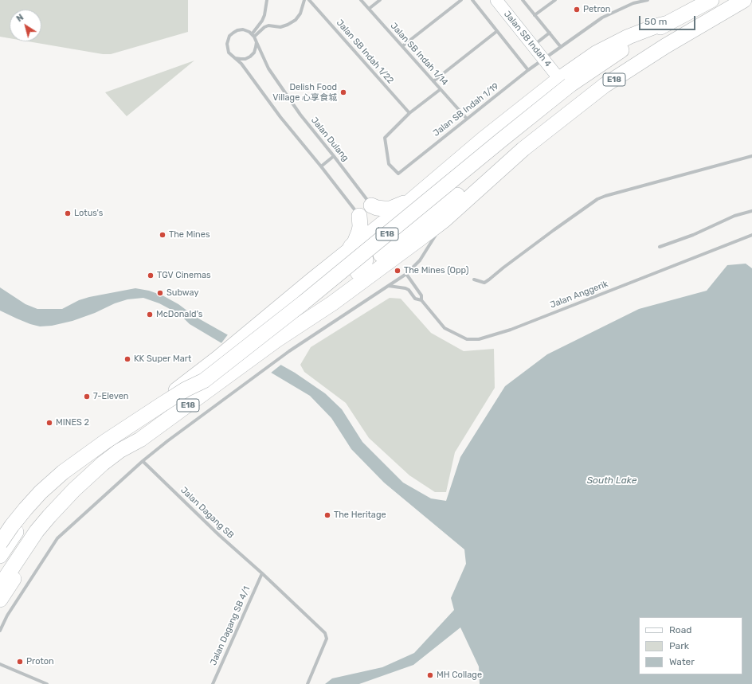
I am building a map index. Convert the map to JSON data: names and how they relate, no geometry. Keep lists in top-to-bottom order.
{
  "streets": {
    "highway": ["E18"],
    "street": [
      "Jalan SB Indah 4",
      "Jalan SB Indah 1/22",
      "Jalan SB Indah 1/14",
      "Jalan SB Indah 1/19",
      "Jalan Dulang",
      "Jalan Anggerik",
      "Jalan Dagang SB",
      "Jalan Dagang SB 4/1"
    ]
  },
  "crossings": [
    ["Jalan SB Indah 4", "E18"],
    ["Jalan SB Indah 4", "Jalan SB Indah 1/19"],
    ["Jalan SB Indah 1/22", "Jalan SB Indah 1/19"],
    ["Jalan SB Indah 1/14", "Jalan SB Indah 1/19"],
    ["Jalan Dagang SB", "Jalan Dagang SB 4/1"]
  ],
  "water": ["South Lake"],
  "places": [
    "Petron",
    "Delish Food Village 心享食城",
    "Lotus's",
    "The Mines",
    "The Mines (Opp)",
    "TGV Cinemas",
    "Subway",
    "McDonald's",
    "KK Super Mart",
    "7-Eleven",
    "MINES 2",
    "The Heritage",
    "Proton",
    "MH Collage"
  ],
  "legend": ["Road", "Park", "Water"],
  "scale_bar": "50 m",
  "north": "top left"
}
